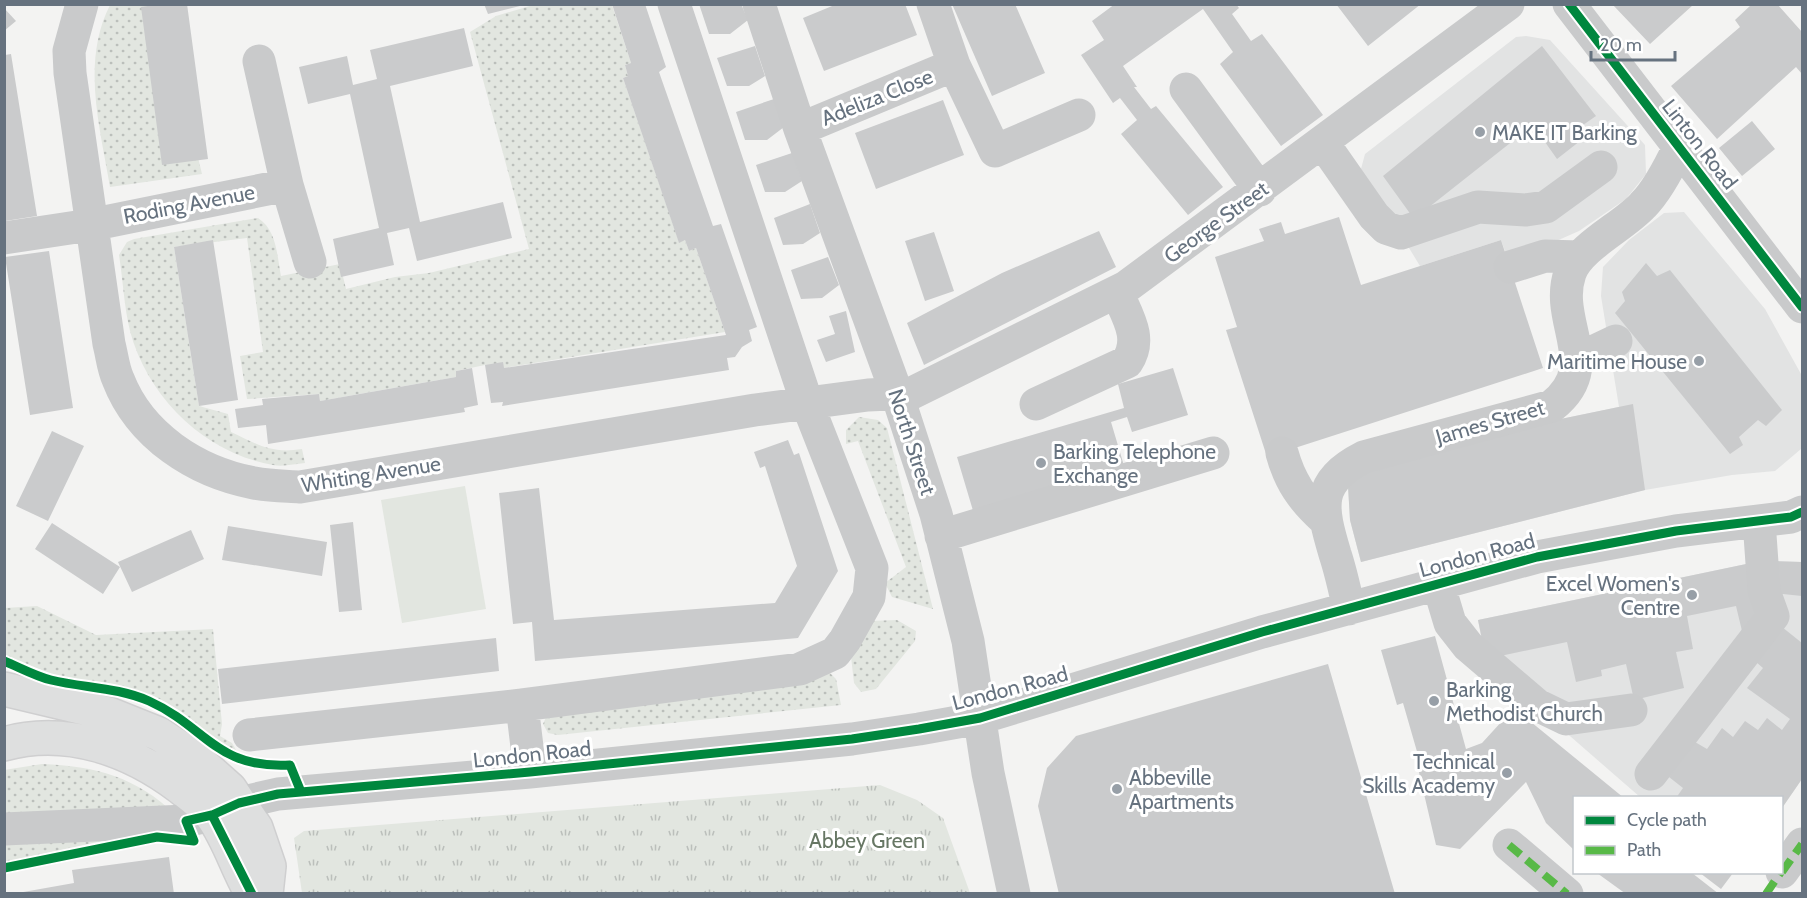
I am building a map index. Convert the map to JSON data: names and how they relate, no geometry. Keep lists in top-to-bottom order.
{
  "streets": {
    "street": [
      "Adeliza Close",
      "Linton Road",
      "Roding Avenue",
      "George Street",
      "James Street",
      "North Street",
      "Whiting Avenue",
      "London Road"
    ]
  },
  "crossings": [
    ["Adeliza Close", "North Street"],
    ["Linton Road", "James Street"],
    ["Roding Avenue", "Whiting Avenue"],
    ["George Street", "North Street"],
    ["George Street", "Whiting Avenue"],
    ["James Street", "London Road"],
    ["North Street", "Whiting Avenue"],
    ["North Street", "London Road"]
  ],
  "parks": ["Abbey Green"],
  "places": [
    "MAKE IT Barking",
    "Maritime House",
    "Barking Telephone Exchange",
    "Excel Women's Centre",
    "Barking Methodist Church",
    "Technical Skills Academy",
    "Abbeville Apartments"
  ],
  "legend": ["Cycle path", "Path"],
  "scale_bar": "20 m"
}
